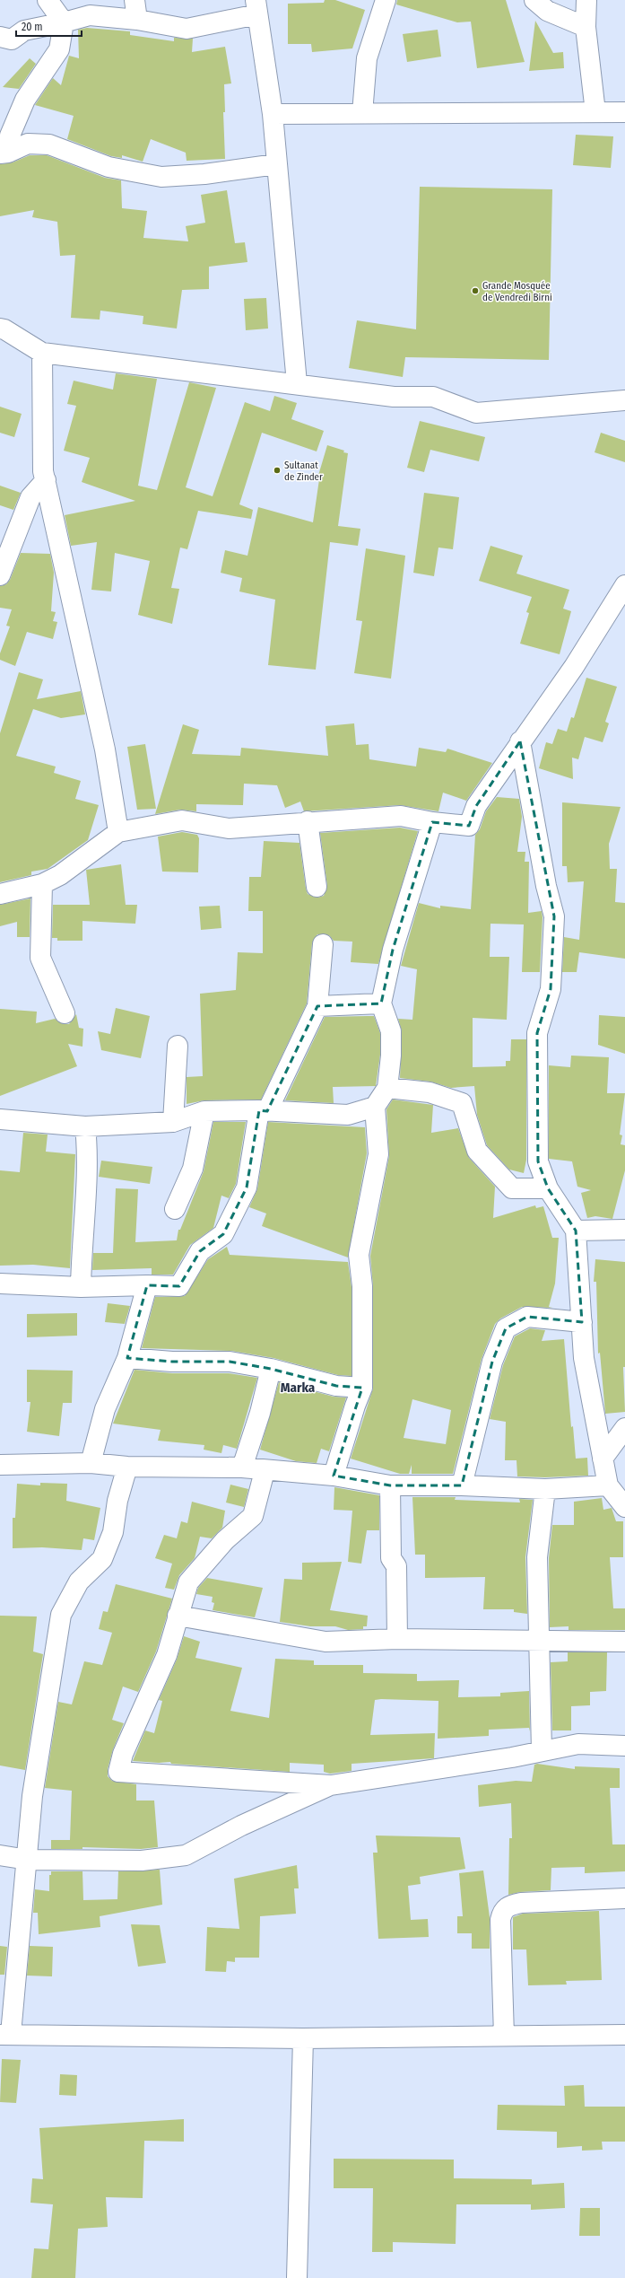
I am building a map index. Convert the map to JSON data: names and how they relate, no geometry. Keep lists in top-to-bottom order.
{
  "districts": ["Marka"],
  "places": ["Grande Mosquée de Vendredi Birni", "Sultanat de Zinder"],
  "scale_bar": "20 m"
}
